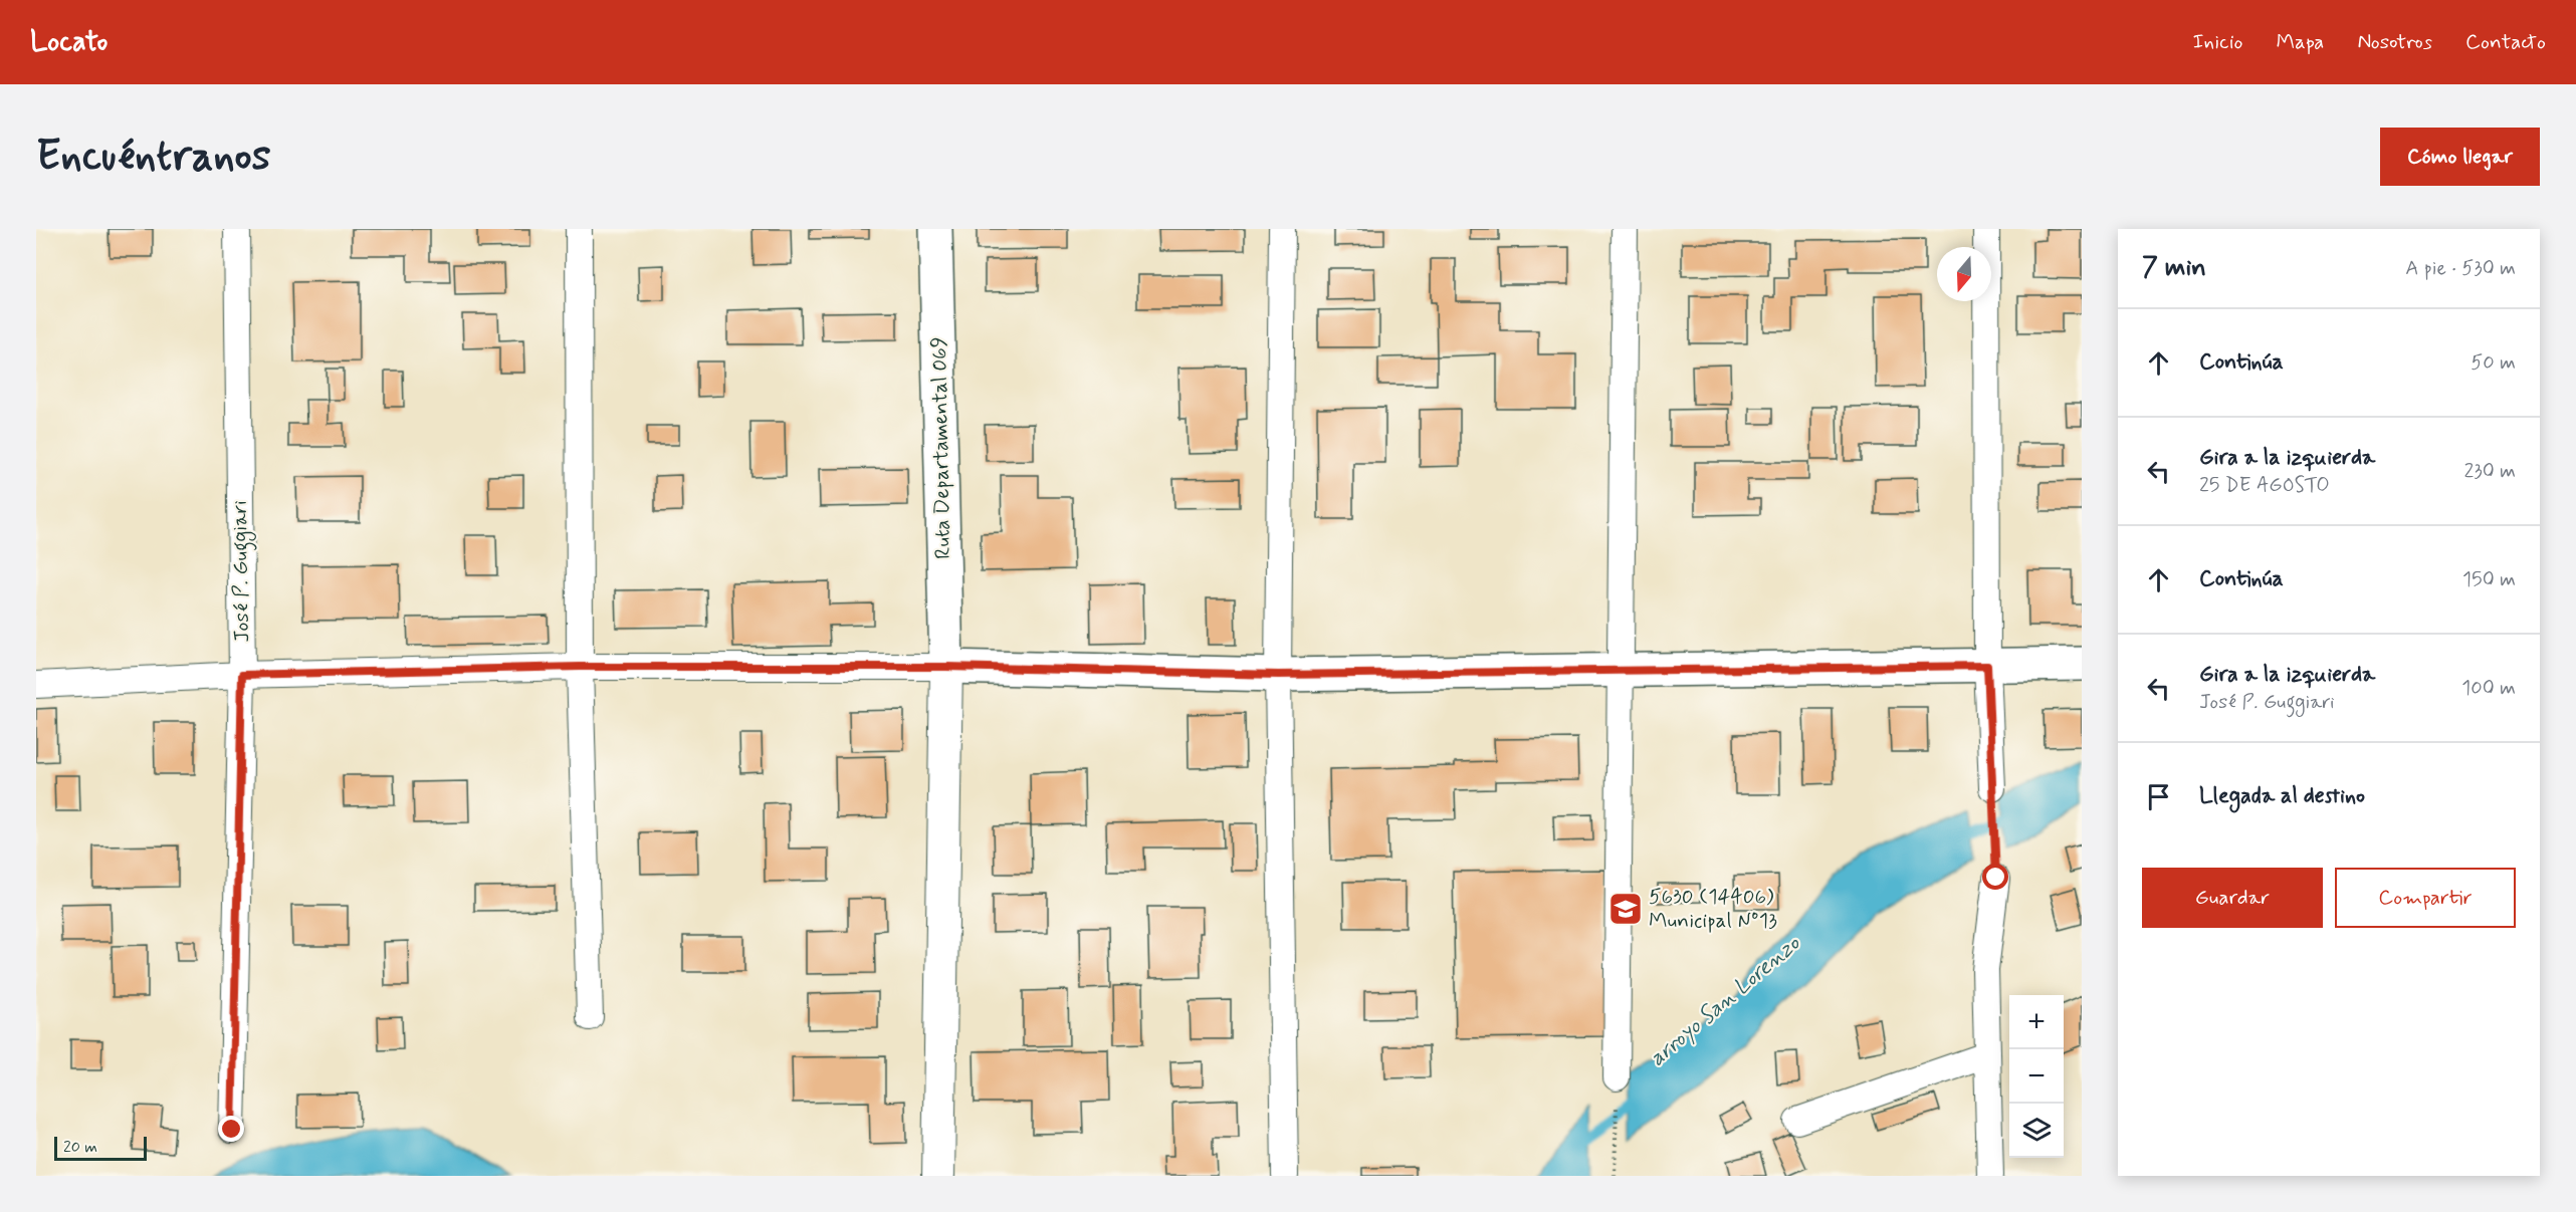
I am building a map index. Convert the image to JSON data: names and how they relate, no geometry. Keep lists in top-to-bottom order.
{
  "streets": {
    "main road": ["Ruta Departamental 069"],
    "street": ["José P. Guggiari"]
  },
  "water": ["arroyo San Lorenzo"],
  "places": {
    "school or university": ["5630 (14406) Municipal Nº13"]
  },
  "scale_bar": "20 m",
  "north": "bottom",
  "page": {
    "header": "Locato",
    "nav": [
      "Inicio",
      "Mapa",
      "Nosotros",
      "Contacto"
    ],
    "buttons": [
      "Cómo llegar",
      ["Guardar", "Compartir"]
    ],
    "title": "Encuéntranos",
    "heading": ["7 min", "A pie · 530 m"],
    "list": [
      ["Continúa", "50 m"],
      ["Gira a la izquierda", "25 DE AGOSTO", "230 m"],
      ["Continúa", "150 m"],
      ["Gira a la izquierda", "José P. Guggiari", "100 m"],
      "Llegada al destino"
    ],
    "map_buttons": ["+", "−"],
    "scale": "20 m"
  }
}
